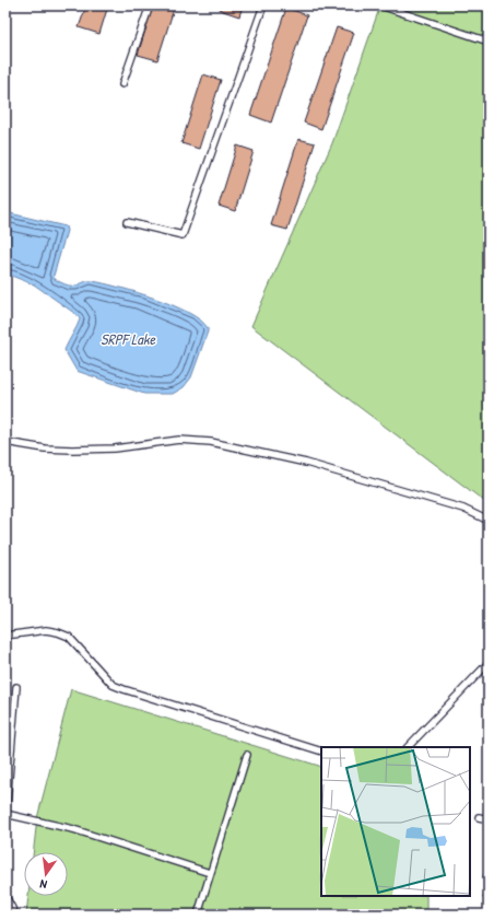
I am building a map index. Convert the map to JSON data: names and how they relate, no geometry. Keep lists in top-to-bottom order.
{
  "water": ["SRPF Lake"],
  "north": "bottom"
}
